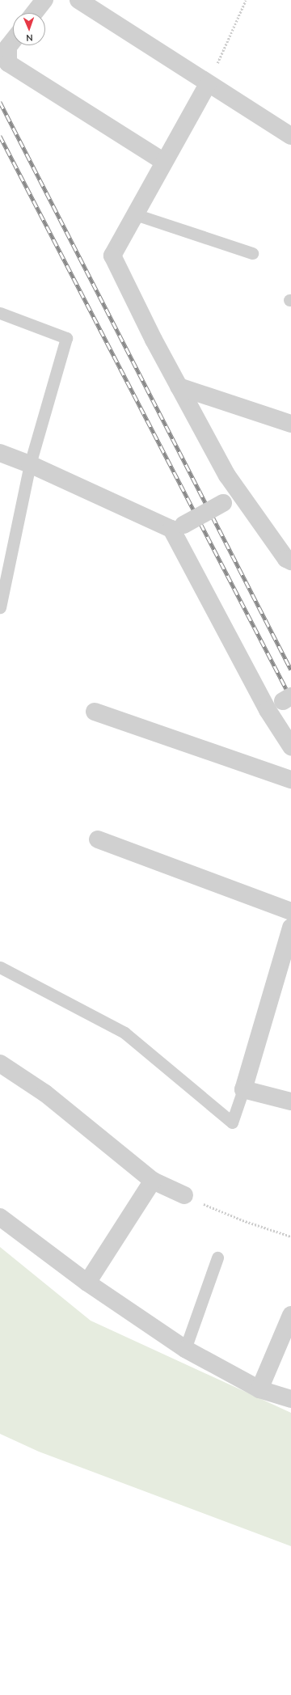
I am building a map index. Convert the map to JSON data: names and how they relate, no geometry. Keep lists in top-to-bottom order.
{
  "north": "bottom"
}
